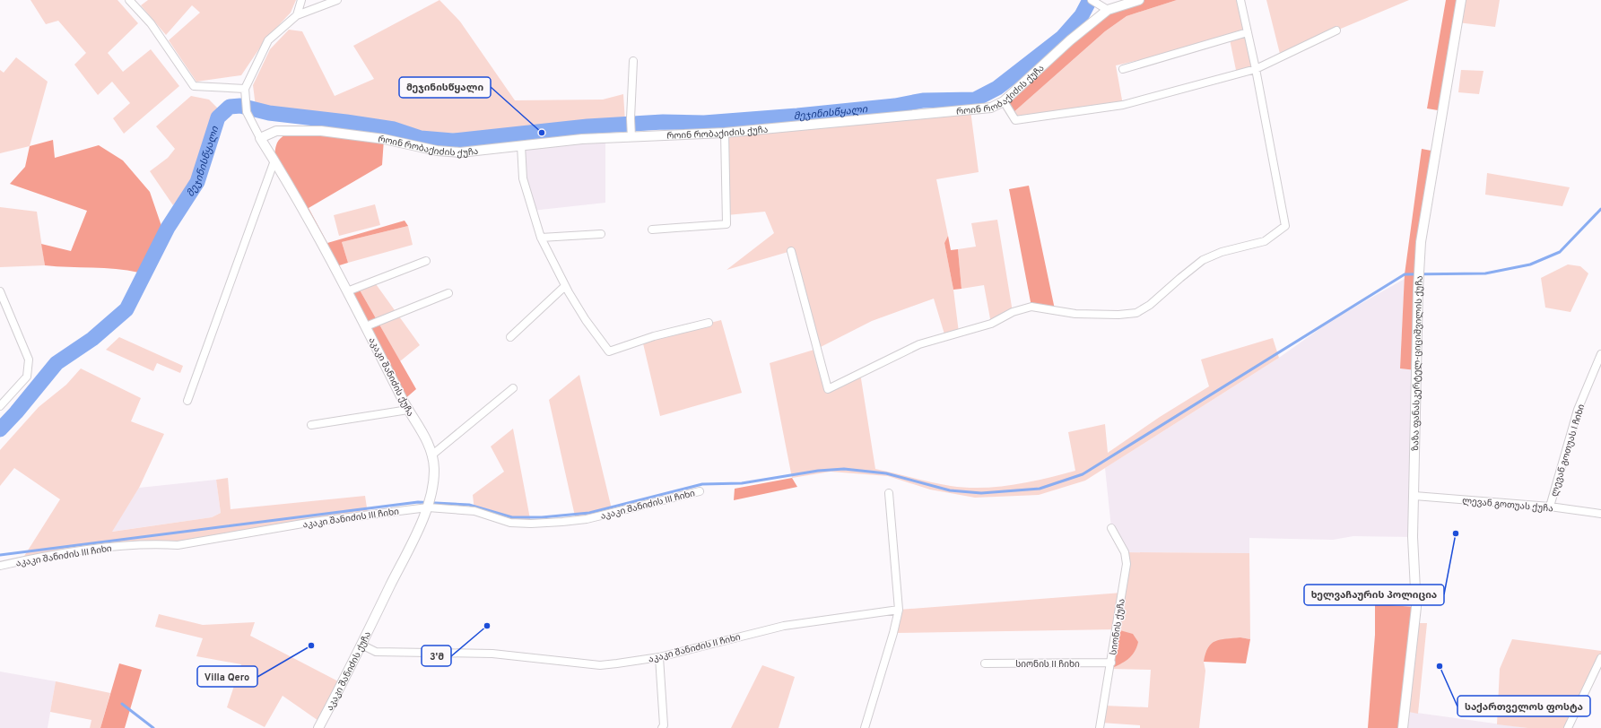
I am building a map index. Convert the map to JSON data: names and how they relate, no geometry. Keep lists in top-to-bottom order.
{
  "streets": {
    "street": [
      "როინ რობაქიძის ქუჩა",
      "ზაზა ფანასკერტელ-ციციშვილის ქუჩა",
      "აკაკი შანიძის ქუჩა",
      "ლევან გოთუას I ჩიხი",
      "აკაკი შანიძის III ჩიხი",
      "ლევან გოთუას ქუჩა",
      "სიონის ქუჩა",
      "აკაკი შანიძის II ჩიხი",
      "სიონის II ჩიხი"
    ]
  },
  "crossings": [
    ["როინ რობაქიძის ქუჩა", "აკაკი შანიძის ქუჩა"],
    ["ზაზა ფანასკერტელ-ციციშვილის ქუჩა", "ლევან გოთუას ქუჩა"],
    ["აკაკი შანიძის ქუჩა", "აკაკი შანიძის III ჩიხი"],
    ["აკაკი შანიძის ქუჩა", "აკაკი შანიძის II ჩიხი"],
    ["ლევან გოთუას I ჩიხი", "ლევან გოთუას ქუჩა"],
    ["სიონის ქუჩა", "სიონის II ჩიხი"]
  ],
  "water": ["მეჯინისწყალი"],
  "places": [
    "მეჯინისწყალი",
    "ხელვაჩაურის პოლიცია",
    "3'მ",
    "Villa Qero",
    "საქართველოს ფოსტა"
  ]
}
